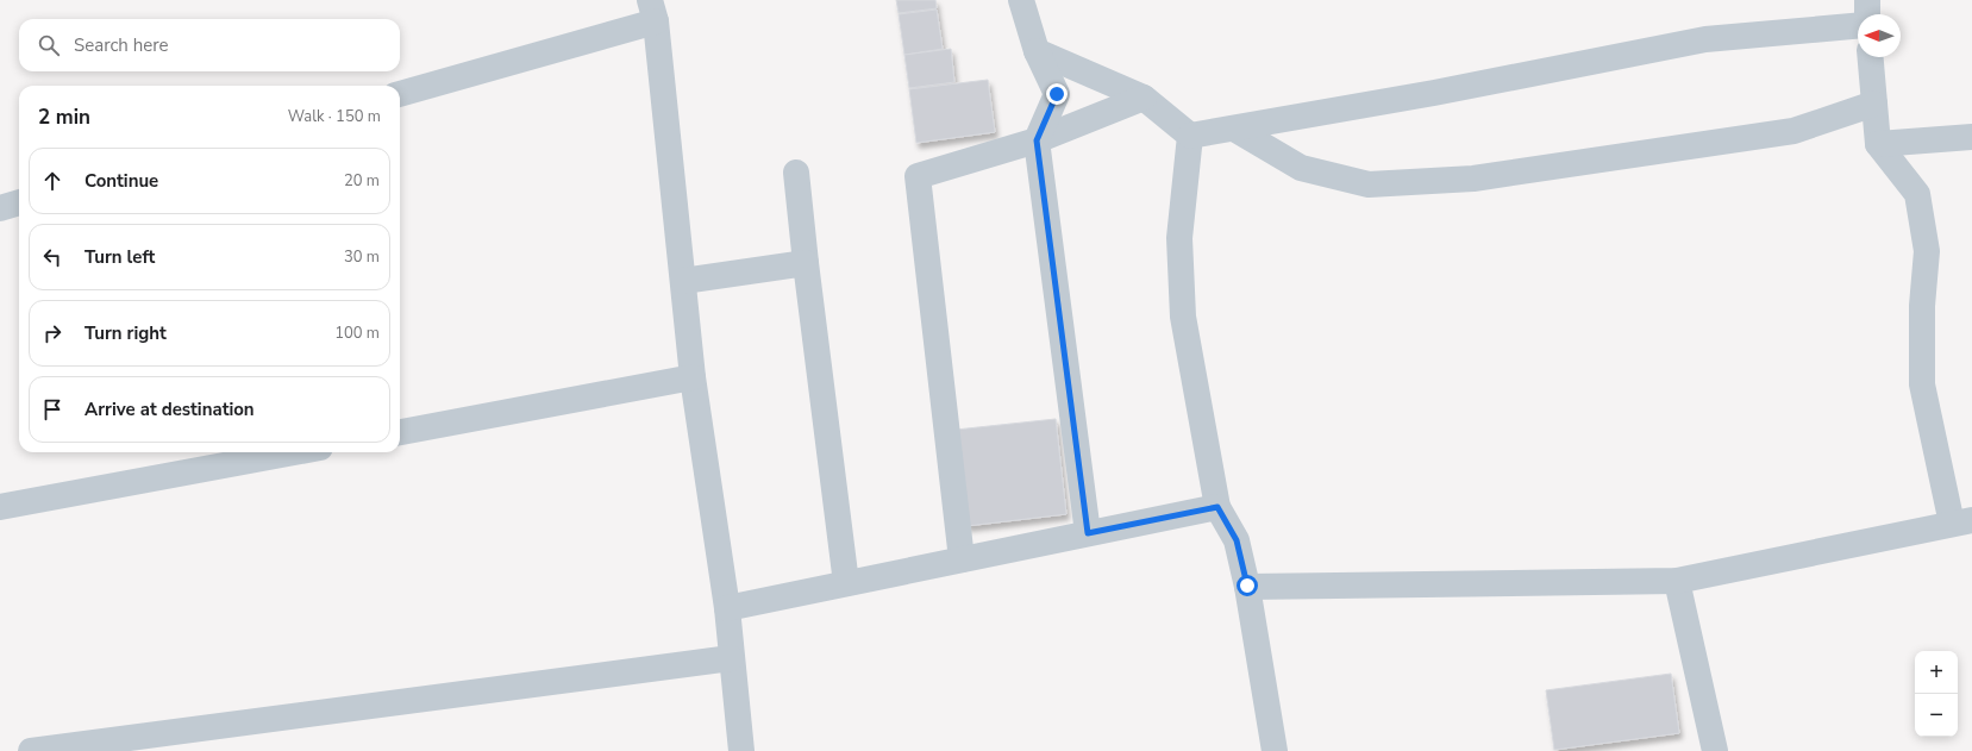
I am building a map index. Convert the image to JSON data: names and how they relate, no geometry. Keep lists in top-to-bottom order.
{
  "north": "left",
  "page": {
    "search": "Search here",
    "heading": ["2 min", "Walk · 150 m"],
    "list": [
      ["Continue", "20 m"],
      ["Turn left", "30 m"],
      ["Turn right", "100 m"],
      "Arrive at destination"
    ],
    "map_buttons": ["+", "−"]
  }
}
